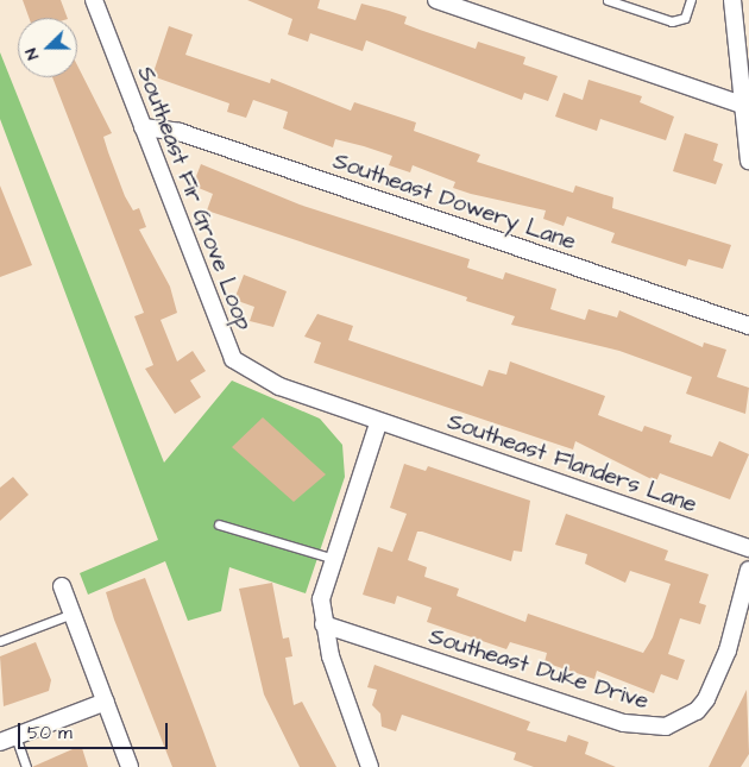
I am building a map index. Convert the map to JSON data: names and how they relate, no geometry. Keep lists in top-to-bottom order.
{
  "streets": {
    "street": [
      "Southeast Fir Grove Loop",
      "Southeast Dowery Lane",
      "Southeast Flanders Lane",
      "Southeast Duke Drive"
    ]
  },
  "crossings": [
    ["Southeast Fir Grove Loop", "Southeast Dowery Lane"],
    ["Southeast Fir Grove Loop", "Southeast Flanders Lane"]
  ],
  "scale_bar": "50 m",
  "north": "left"
}
